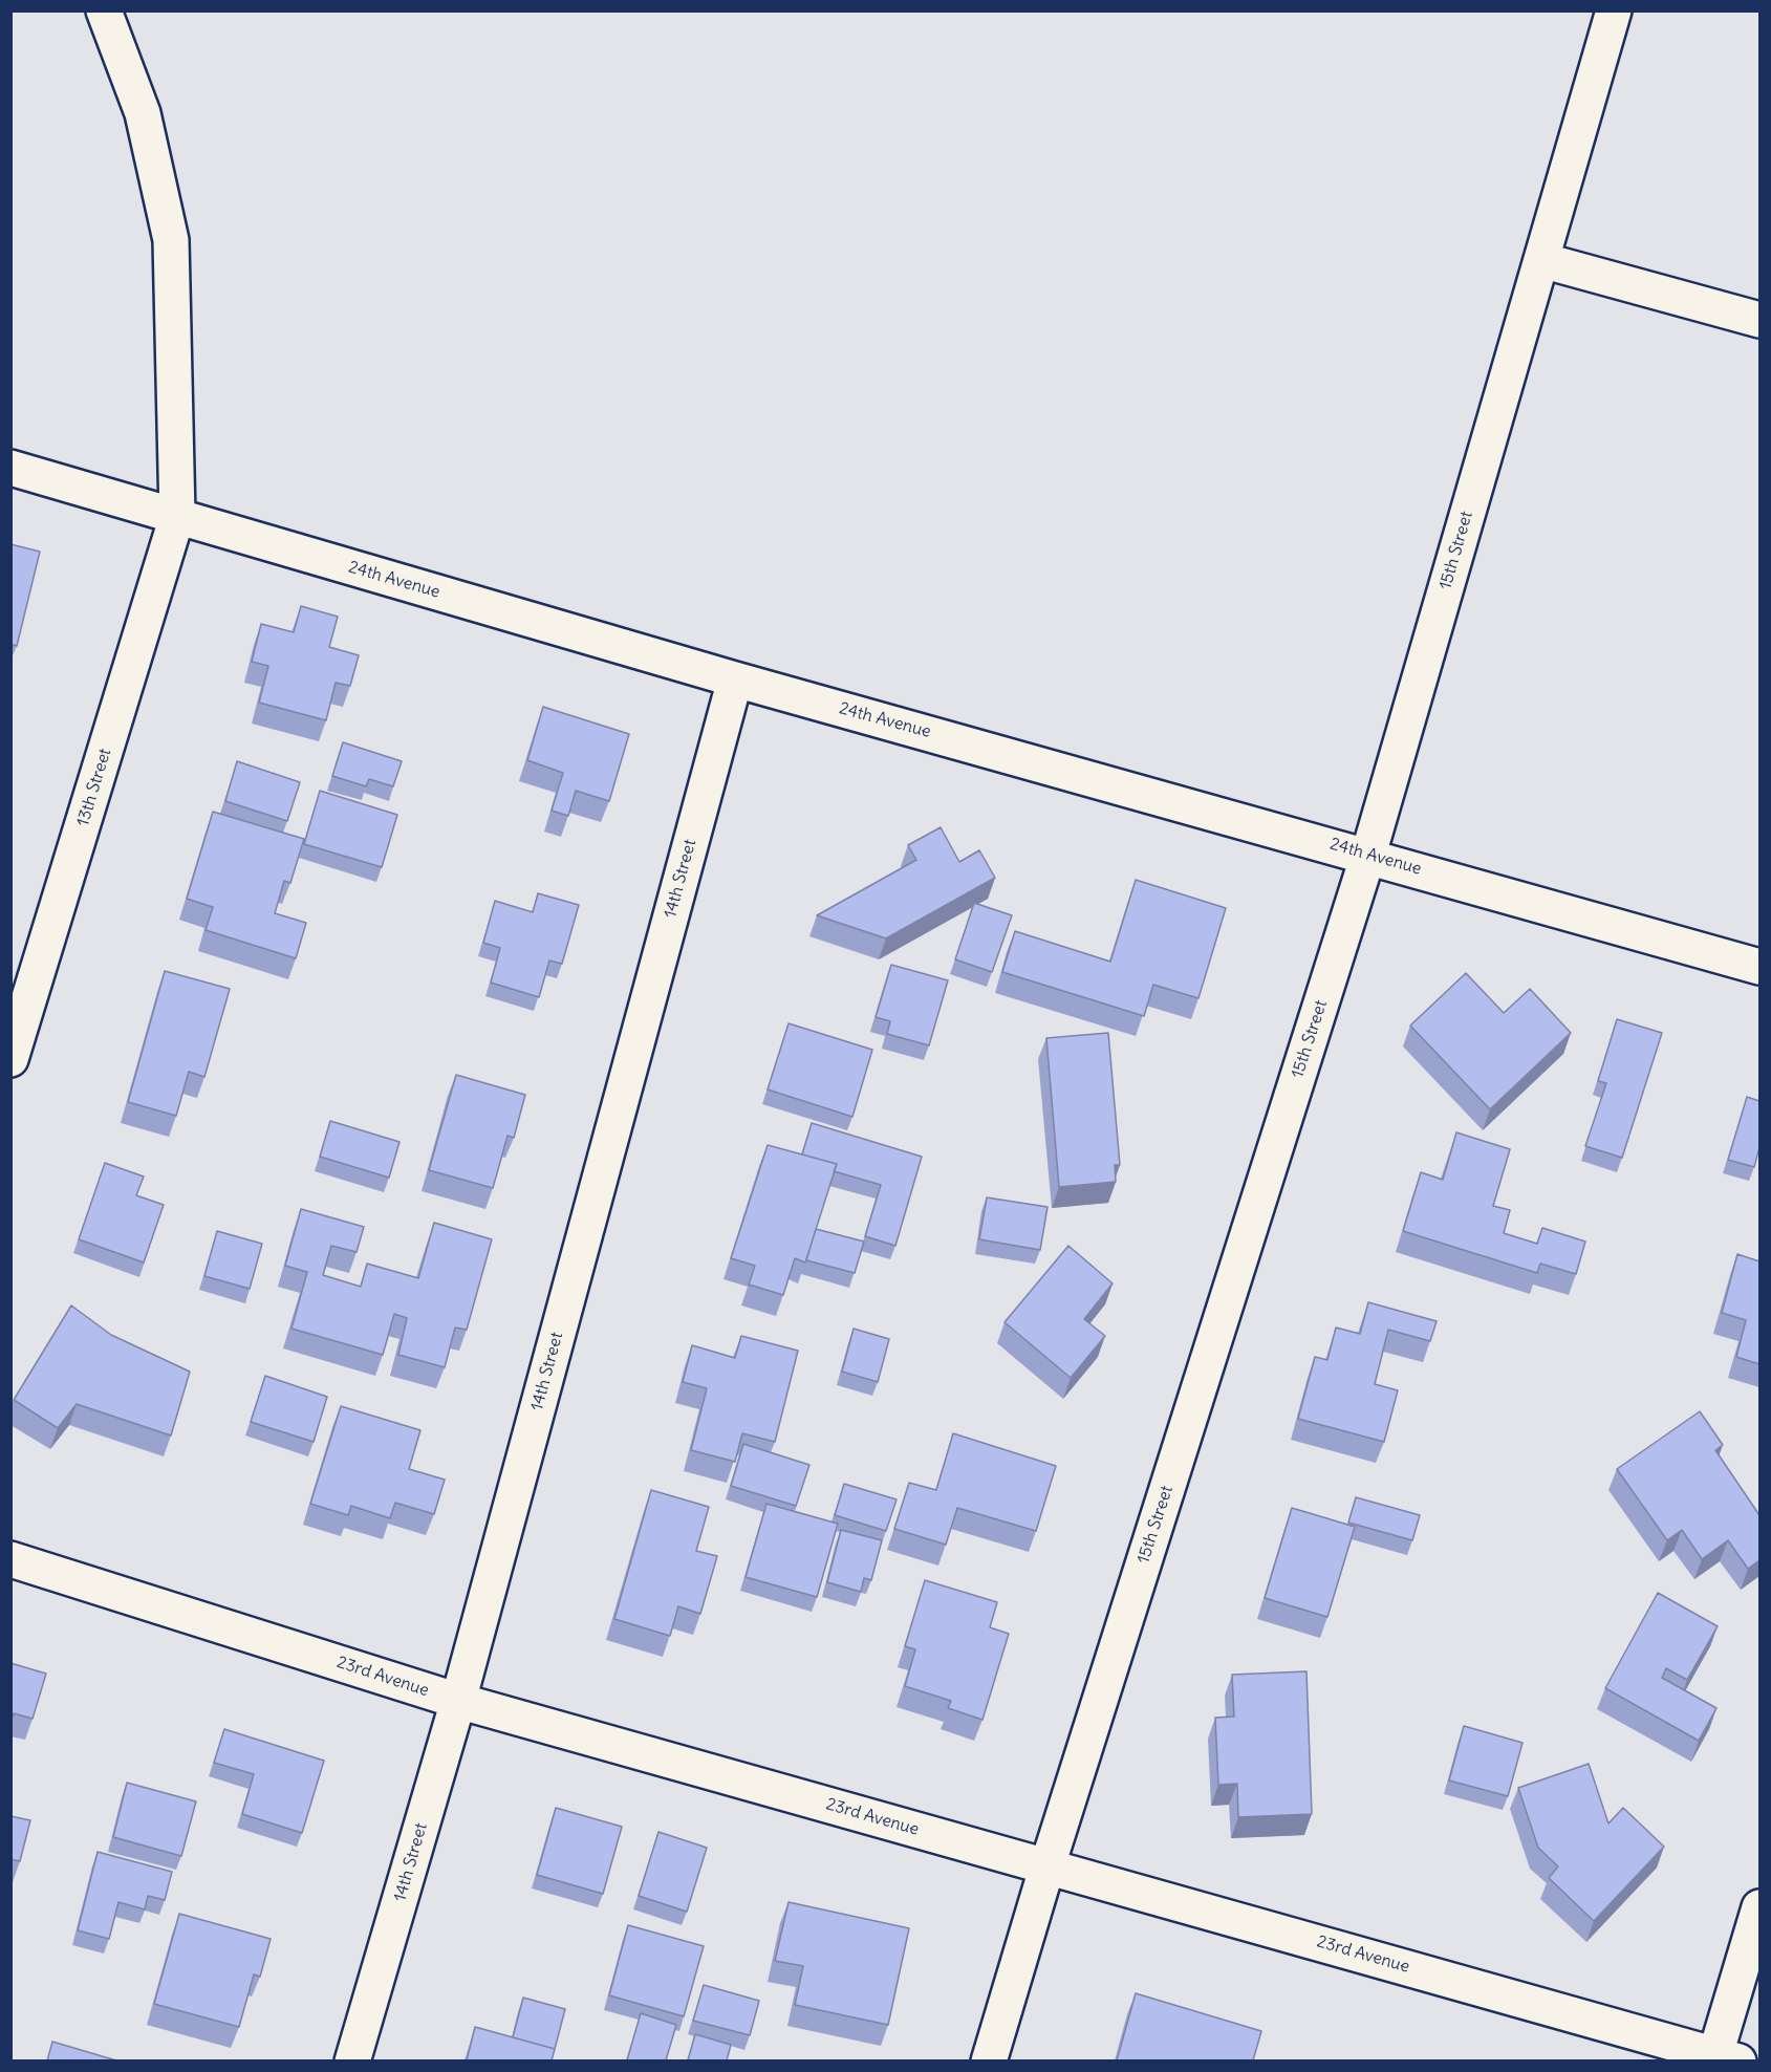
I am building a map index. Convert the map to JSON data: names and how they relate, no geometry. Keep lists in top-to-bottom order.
{
  "streets": {
    "street": [
      "15th Street",
      "24th Avenue",
      "13th Street",
      "14th Street",
      "23rd Avenue"
    ]
  },
  "crossings": [
    ["15th Street", "24th Avenue"],
    ["15th Street", "23rd Avenue"],
    ["24th Avenue", "13th Street"],
    ["24th Avenue", "14th Street"],
    ["14th Street", "23rd Avenue"]
  ]
}
